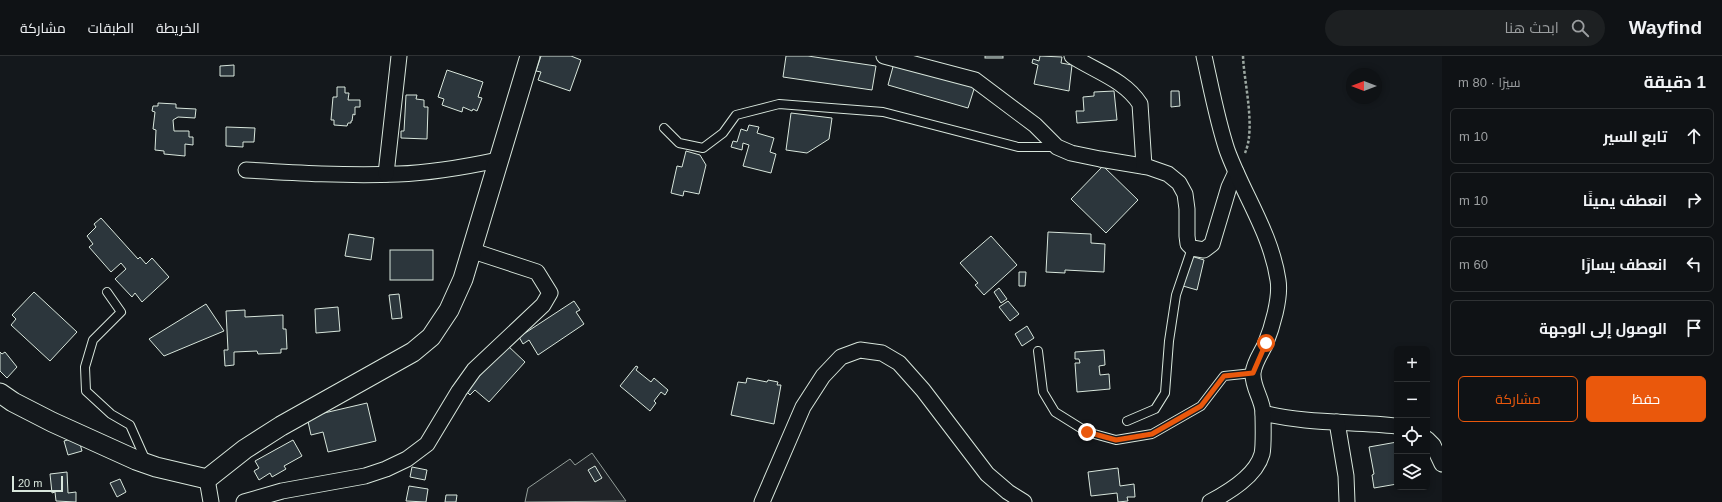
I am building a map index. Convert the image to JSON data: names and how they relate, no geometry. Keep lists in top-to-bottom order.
{
  "scale_bar": "20 m",
  "north": "left",
  "page": {
    "header": "Wayfind",
    "search": "ابحث هنا",
    "nav": ["الخريطة", "الطبقات", "مشاركة"],
    "heading": ["1 دقيقة", "سيرًا · 80 m"],
    "list": [
      ["تابع السير", "10 m"],
      ["انعطف يمينًا", "10 m"],
      ["انعطف يسارًا", "60 m"],
      "الوصول إلى الوجهة"
    ],
    "map_buttons": ["+", "−"],
    "buttons": ["حفظ", "مشاركة"],
    "scale": "20 m"
  }
}
